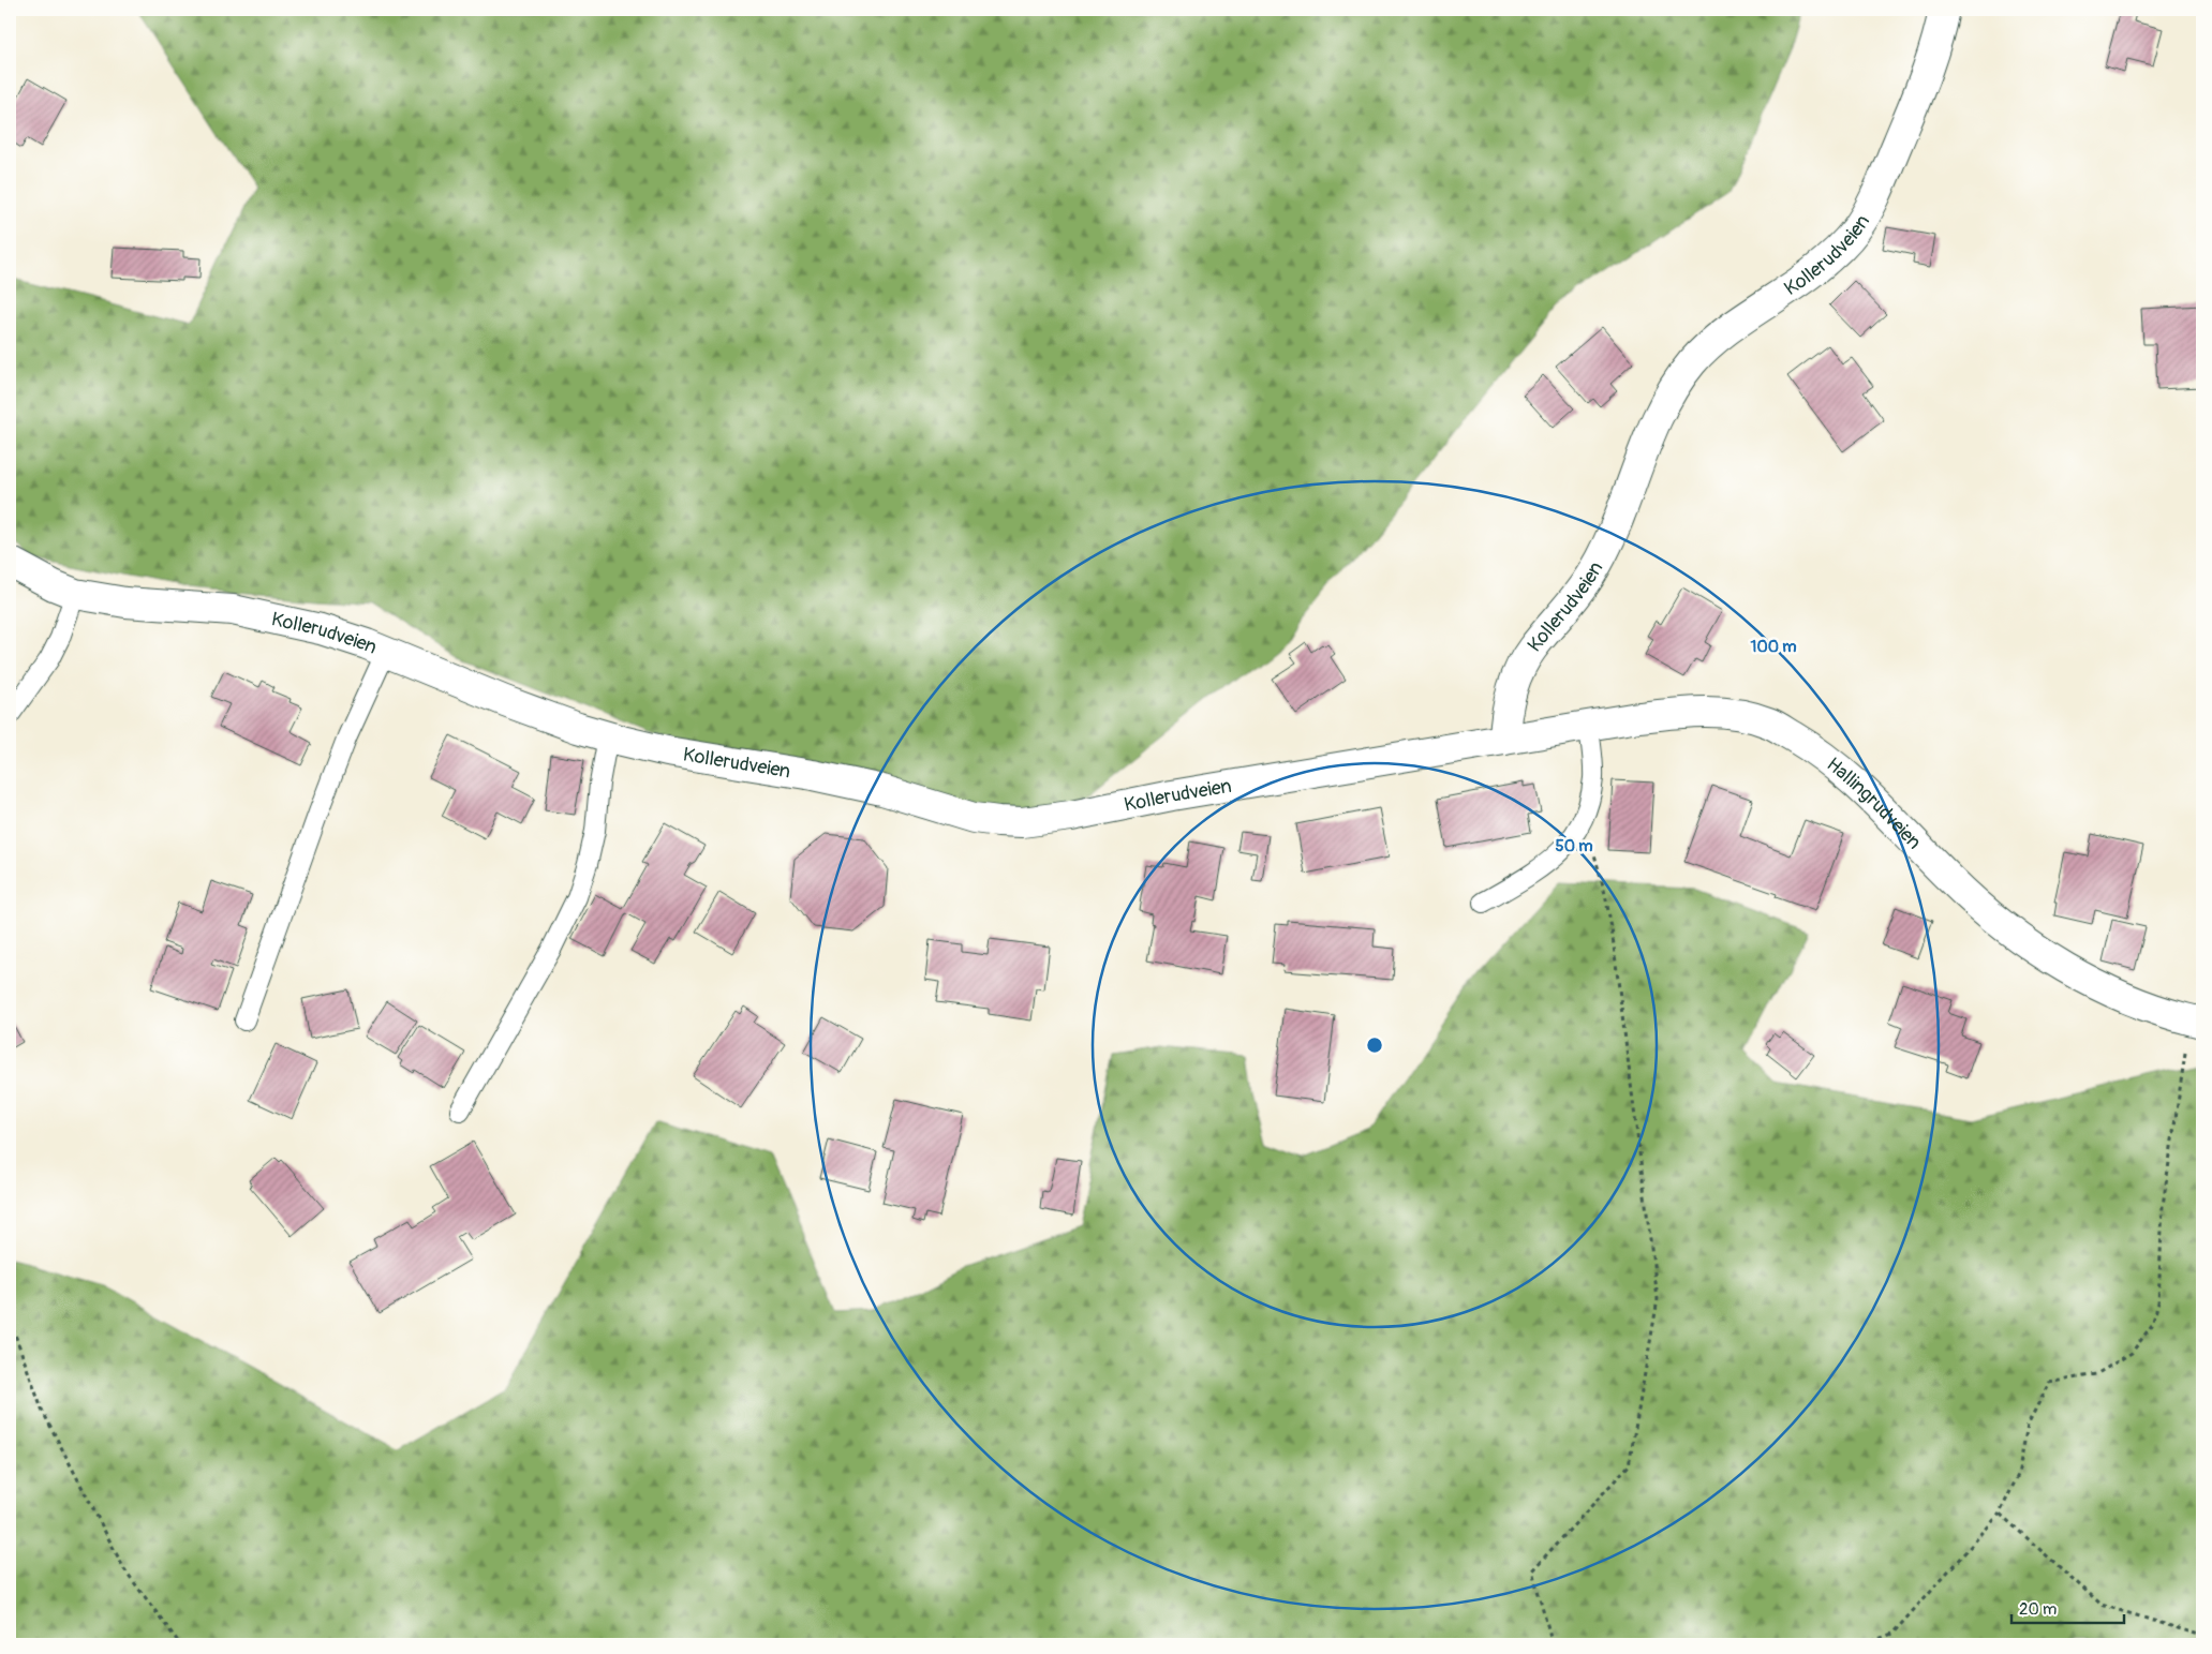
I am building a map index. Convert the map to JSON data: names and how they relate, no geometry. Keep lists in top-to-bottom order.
{
  "streets": {
    "street": ["Kollerudveien", "Hallingrudveien"]
  },
  "crossings": [
    ["Kollerudveien", "Hallingrudveien"]
  ],
  "scale_bar": "20 m",
  "rings": ["100 m", "50 m"]
}
